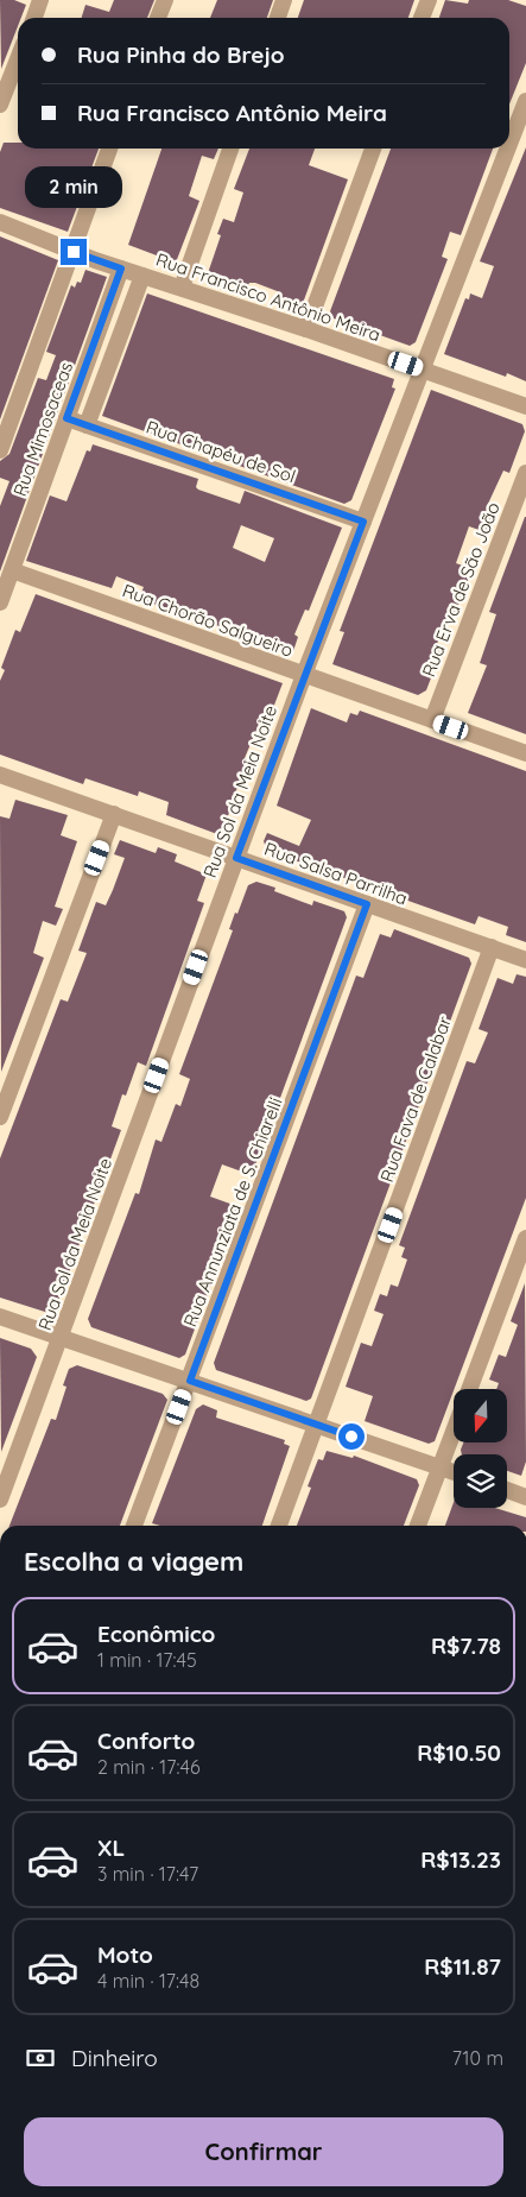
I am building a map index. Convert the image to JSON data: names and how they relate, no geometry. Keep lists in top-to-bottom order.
{
  "streets": {
    "street": [
      "Rua Francisco Antônio Meira",
      "Rua Mimosaceas",
      "Rua Chapéu de Sol",
      "Rua Erva de São João",
      "Rua Chorão Salgueiro",
      "Rua Sol da Meia Noite",
      "Rua Salsa Parrilha",
      "Rua Fava de Calabar",
      "Rua Annunziata de S. Chiarelli"
    ]
  },
  "crossings": [
    ["Rua Francisco Antônio Meira", "Rua Mimosaceas"],
    ["Rua Francisco Antônio Meira", "Rua Sol da Meia Noite"],
    ["Rua Mimosaceas", "Rua Chapéu de Sol"],
    ["Rua Mimosaceas", "Rua Chorão Salgueiro"],
    ["Rua Chapéu de Sol", "Rua Sol da Meia Noite"],
    ["Rua Erva de São João", "Rua Chorão Salgueiro"],
    ["Rua Chorão Salgueiro", "Rua Sol da Meia Noite"],
    ["Rua Sol da Meia Noite", "Rua Salsa Parrilha"],
    ["Rua Salsa Parrilha", "Rua Fava de Calabar"],
    ["Rua Salsa Parrilha", "Rua Annunziata de S. Chiarelli"]
  ],
  "north": "bottom",
  "page": {
    "banner": ["Rua Pinha do Brejo", "Rua Francisco Antônio Meira"],
    "bubble": "2 min",
    "heading": "Escolha a viagem",
    "list": [
      {
        "name": "Econômico",
        "note": "1 min · 17:45",
        "value": "R$7.78"
      },
      {
        "name": "Conforto",
        "note": "2 min · 17:46",
        "value": "R$10.50"
      },
      {
        "name": "XL",
        "note": "3 min · 17:47",
        "value": "R$13.23"
      },
      {
        "name": "Moto",
        "note": "4 min · 17:48",
        "value": "R$11.87"
      }
    ],
    "pay": ["Dinheiro", "710 m"],
    "buttons": "Confirmar"
  }
}
